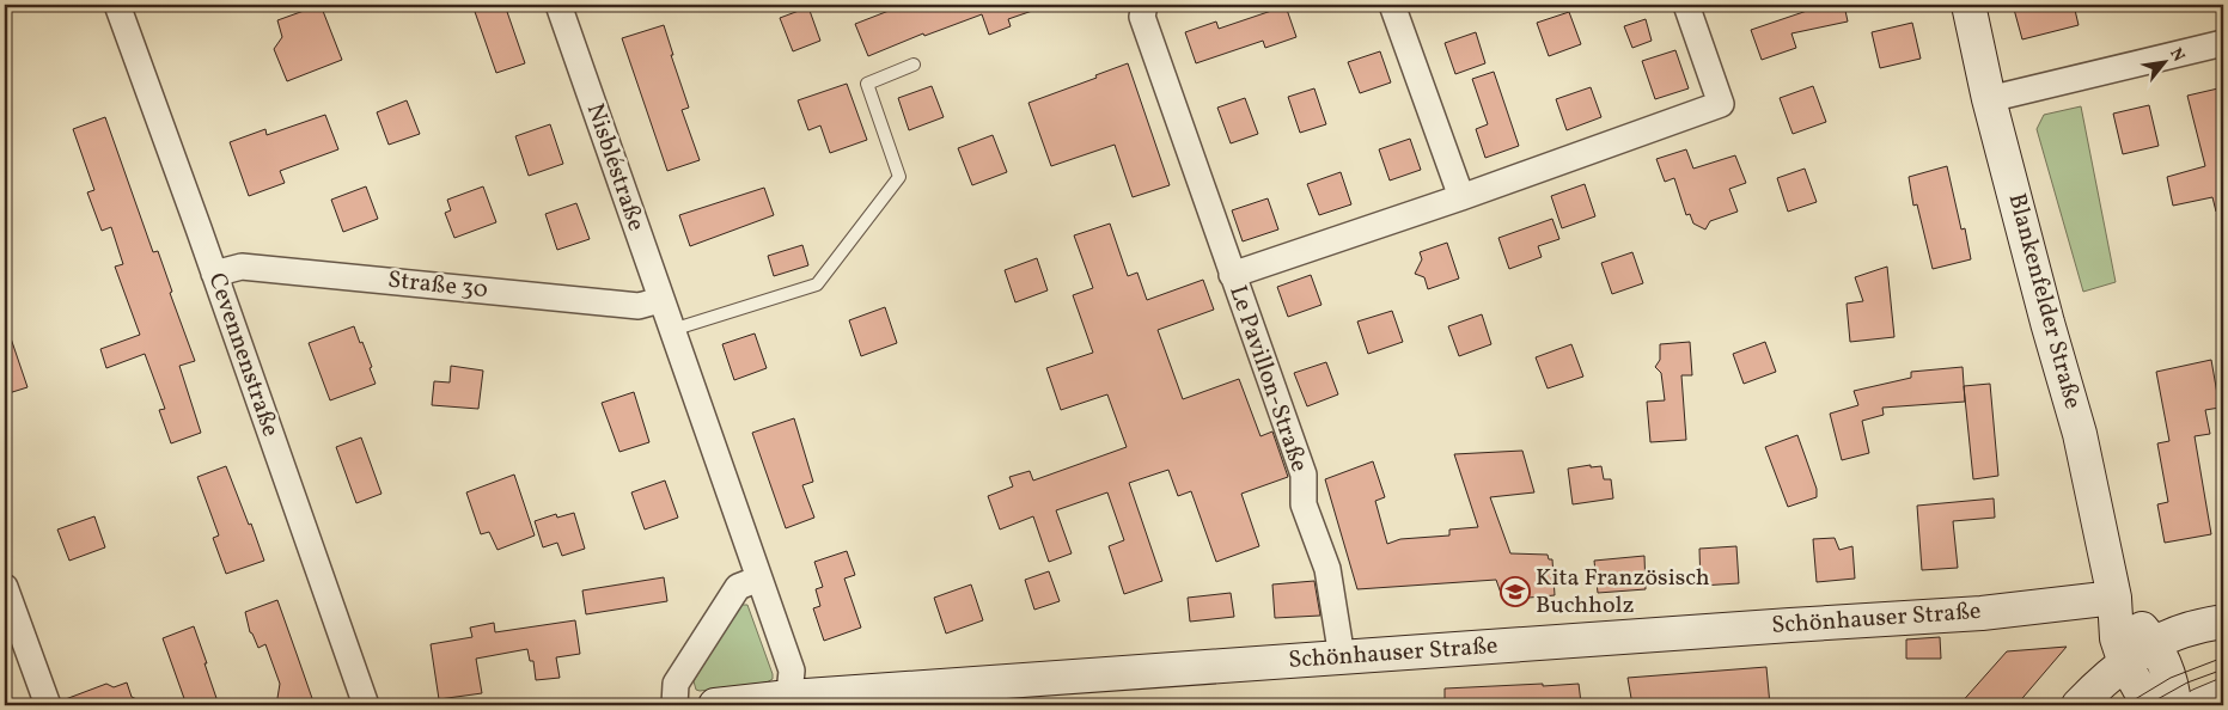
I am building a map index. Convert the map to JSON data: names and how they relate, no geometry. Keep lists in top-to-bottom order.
{
  "streets": {
    "street": [
      "Nisbléstraße",
      "Straße 30",
      "Blankenfelder Straße",
      "Cevennenstraße",
      "Le Pavillon-Straße",
      "Schönhauser Straße"
    ]
  },
  "crossings": [
    ["Nisbléstraße", "Straße 30"],
    ["Nisbléstraße", "Schönhauser Straße"],
    ["Straße 30", "Cevennenstraße"],
    ["Blankenfelder Straße", "Schönhauser Straße"],
    ["Le Pavillon-Straße", "Schönhauser Straße"]
  ],
  "places": {
    "school or university": ["Kita Französisch Buchholz"]
  },
  "north": "top right"
}
